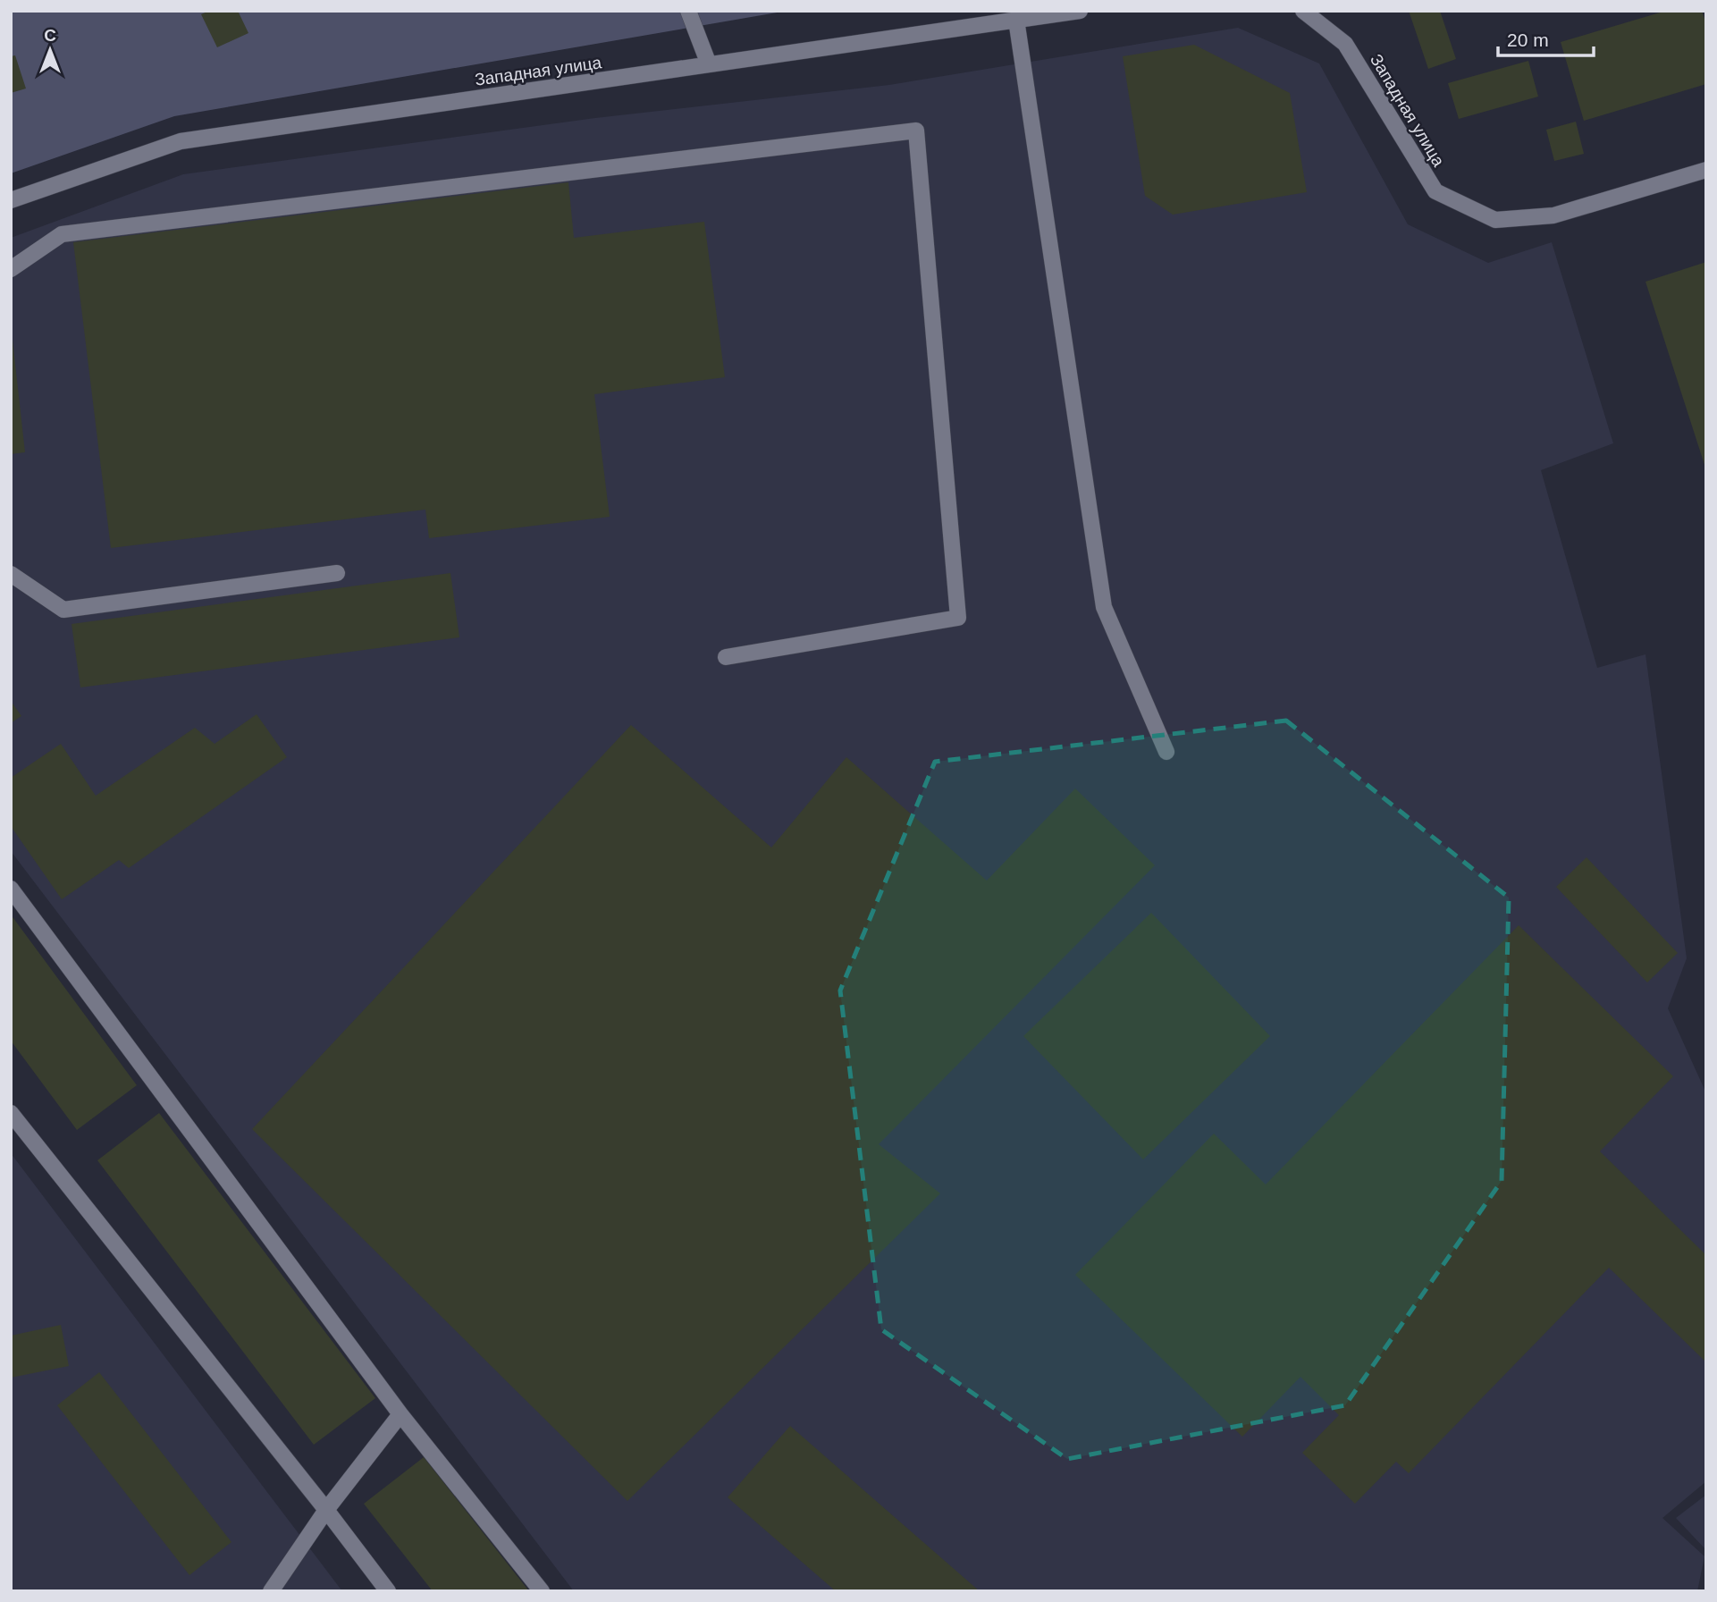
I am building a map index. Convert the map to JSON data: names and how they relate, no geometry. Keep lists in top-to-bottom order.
{
  "streets": {
    "street": ["Западная улица"]
  },
  "scale_bar": "20 m",
  "north": "top"
}
